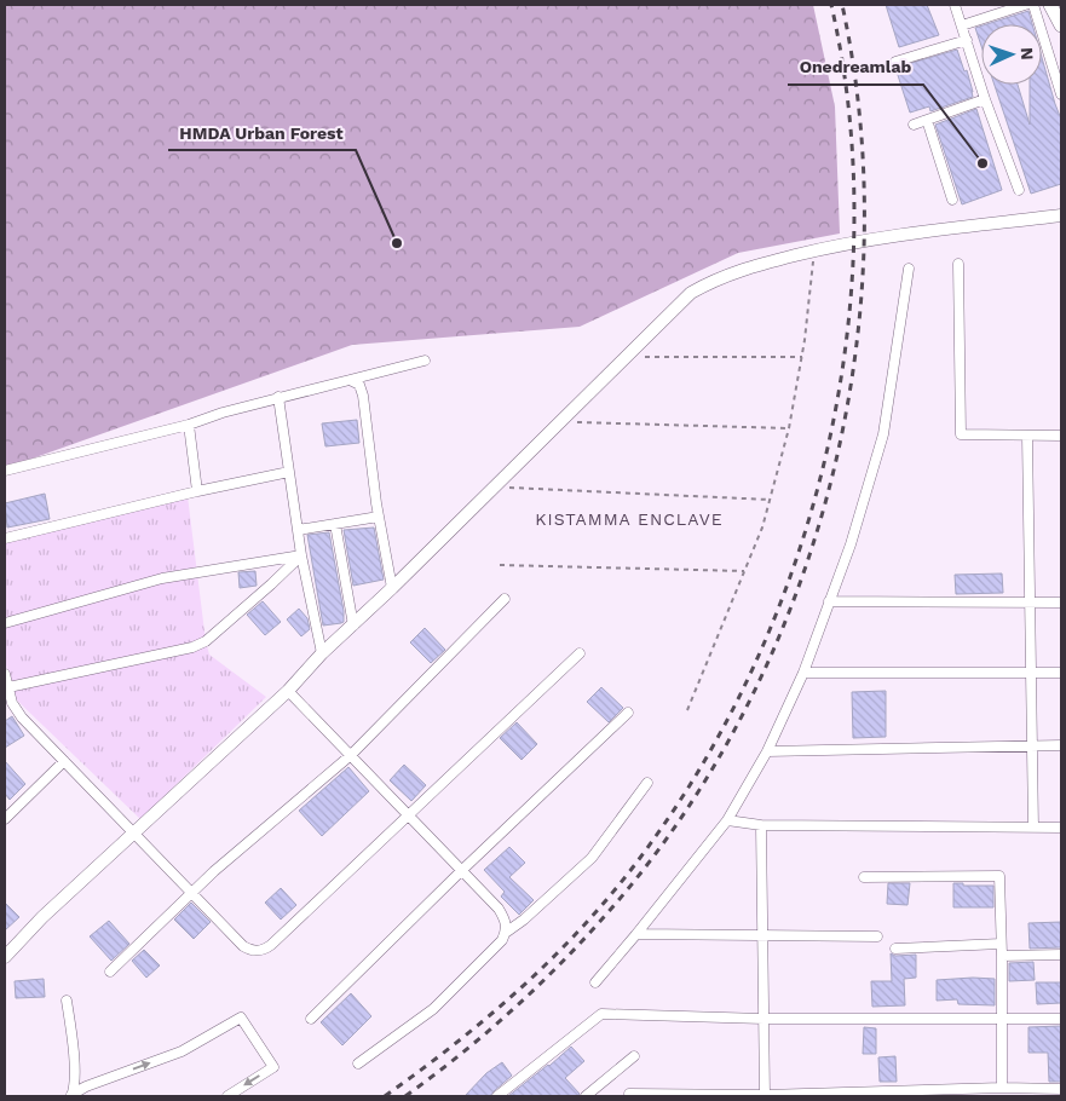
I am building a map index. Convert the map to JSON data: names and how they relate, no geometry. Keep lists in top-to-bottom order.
{
  "districts": ["KISTAMMA ENCLAVE"],
  "places": ["Onedreamlab", "HMDA Urban Forest"],
  "north": "right"
}
